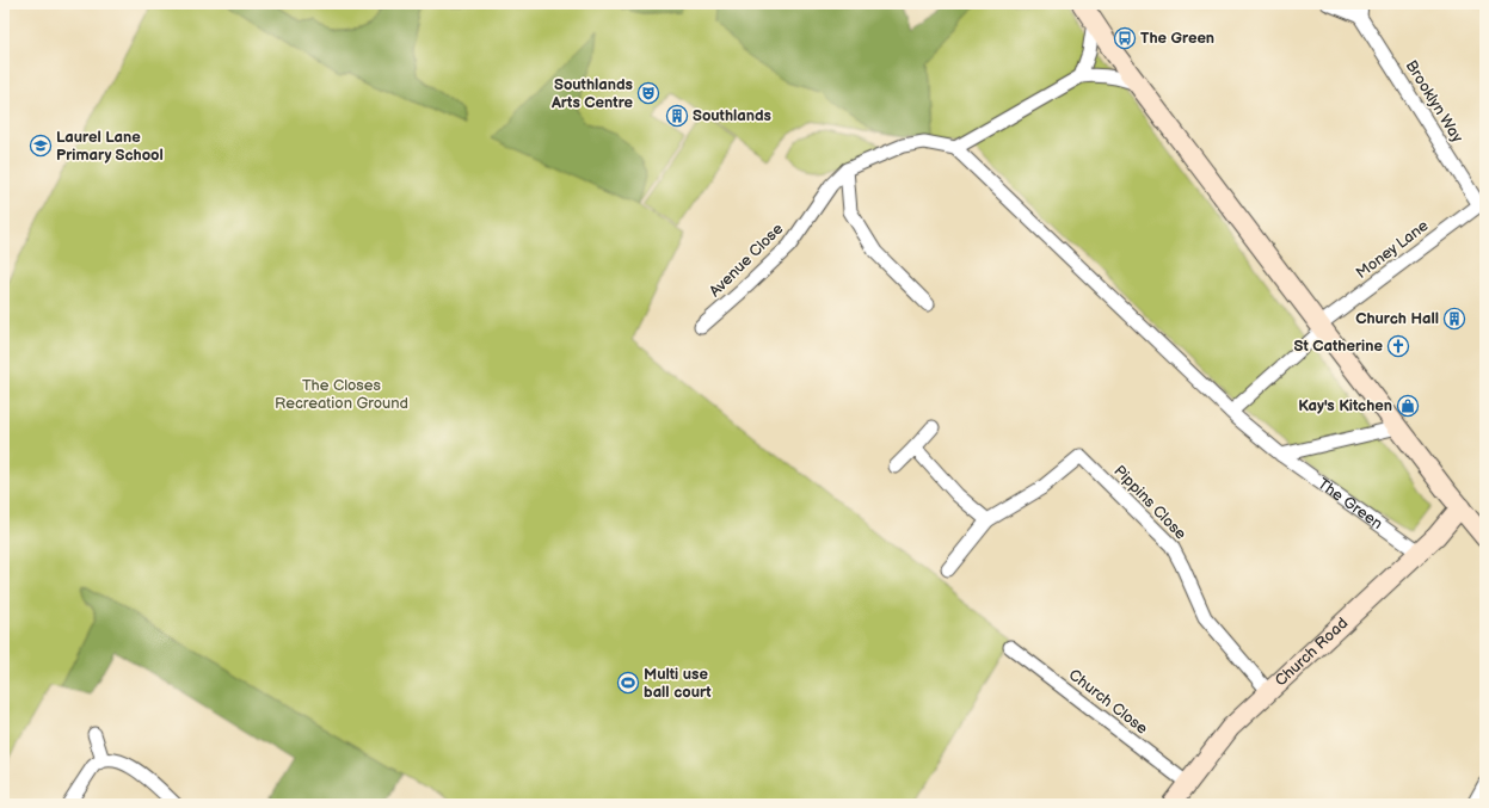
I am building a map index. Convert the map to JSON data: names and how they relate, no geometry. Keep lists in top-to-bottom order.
{
  "streets": {
    "street": [
      "Brooklyn Way",
      "Money Lane",
      "Avenue Close",
      "Pippins Close",
      "The Green",
      "Church Road",
      "Church Close"
    ]
  },
  "crossings": [
    ["Brooklyn Way", "Money Lane"],
    ["Pippins Close", "Church Road"],
    ["The Green", "Church Road"],
    ["Church Road", "Church Close"]
  ],
  "parks": ["The Closes Recreation Ground"],
  "places": {
    "bus stop": ["The Green"],
    "theatre": ["Southlands Arts Centre"],
    "building": ["Southlands", "Church Hall"],
    "school or university": ["Laurel Lane Primary School"],
    "church": ["St Catherine"],
    "shop": ["Kay's Kitchen"],
    "sports": ["Multi use ball court"]
  }
}
